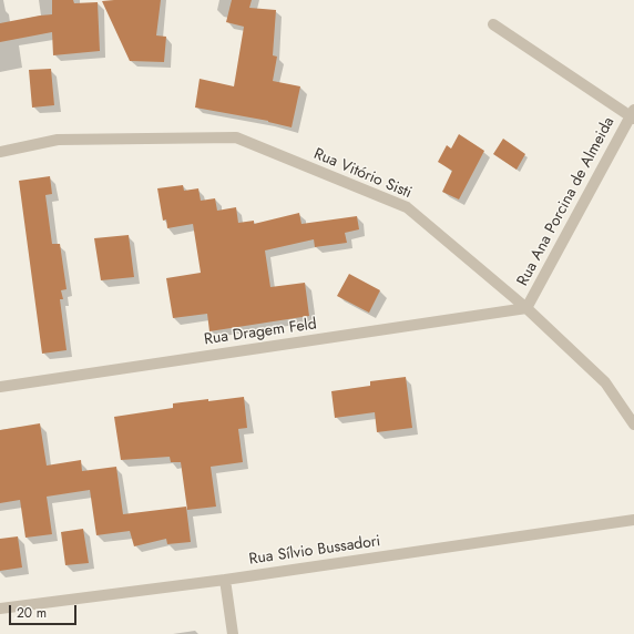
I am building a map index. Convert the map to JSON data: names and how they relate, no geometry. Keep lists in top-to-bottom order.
{
  "streets": {
    "street": [
      "Rua Vitório Sisti",
      "Rua Ana Porcina de Almeida",
      "Rua Dragem Feld",
      "Rua Sílvio Bussadori"
    ]
  },
  "crossings": [
    ["Rua Vitório Sisti", "Rua Ana Porcina de Almeida"],
    ["Rua Vitório Sisti", "Rua Dragem Feld"],
    ["Rua Ana Porcina de Almeida", "Rua Dragem Feld"]
  ],
  "scale_bar": "20 m"
}
